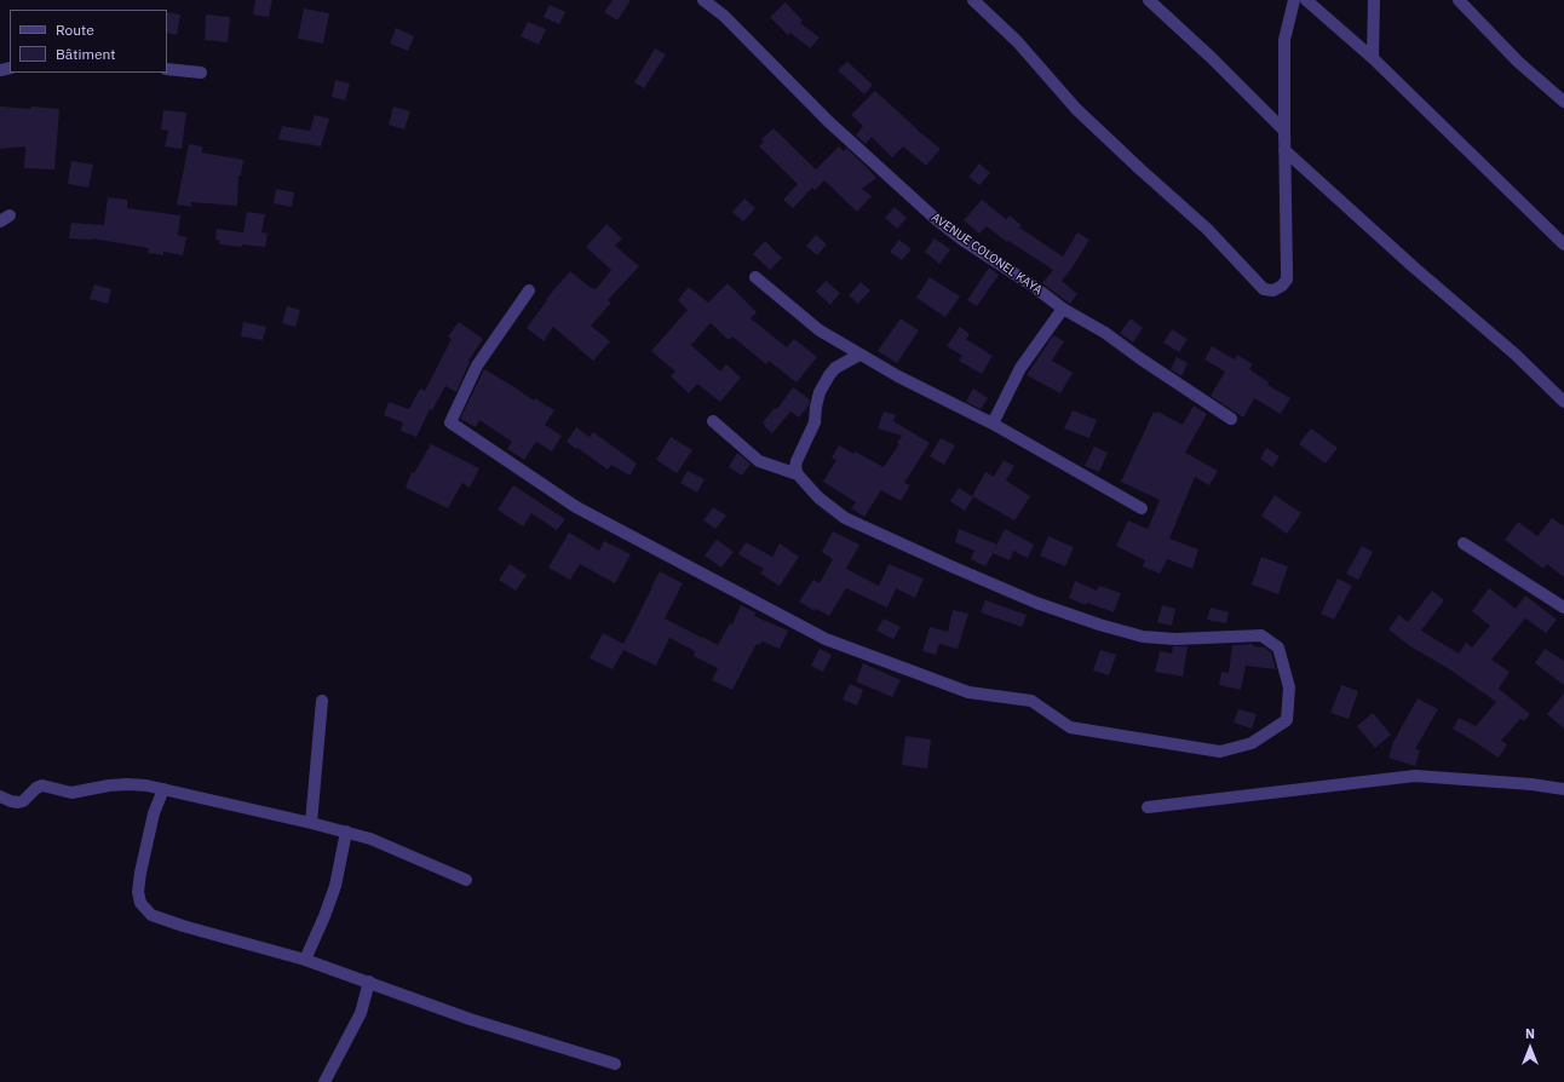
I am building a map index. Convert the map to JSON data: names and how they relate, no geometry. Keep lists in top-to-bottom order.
{
  "streets": {
    "street": ["AVENUE COLONEL KAYA"]
  },
  "legend": ["Route", "Bâtiment"],
  "north": "top"
}
